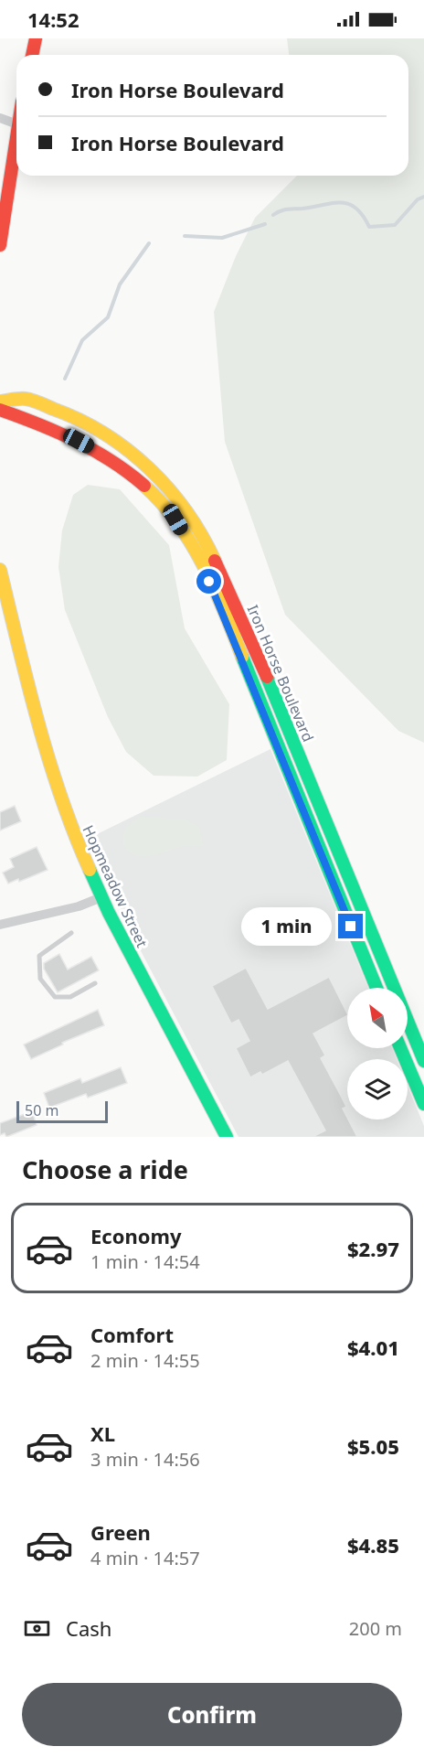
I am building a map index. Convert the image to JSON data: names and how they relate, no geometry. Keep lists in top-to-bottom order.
{
  "streets": {
    "main road": ["Iron Horse Boulevard", "Hopmeadow Street"]
  },
  "scale_bar": "50 m",
  "north": "top left",
  "page": {
    "status": "14:52",
    "banner": ["Iron Horse Boulevard", "Iron Horse Boulevard"],
    "bubble": "1 min",
    "scale": "50 m",
    "heading": "Choose a ride",
    "list": [
      {
        "name": "Economy",
        "note": "1 min · 14:54",
        "value": "$2.97"
      },
      {
        "name": "Comfort",
        "note": "2 min · 14:55",
        "value": "$4.01"
      },
      {
        "name": "XL",
        "note": "3 min · 14:56",
        "value": "$5.05"
      },
      {
        "name": "Green",
        "note": "4 min · 14:57",
        "value": "$4.85"
      }
    ],
    "pay": ["Cash", "200 m"],
    "buttons": "Confirm"
  }
}
